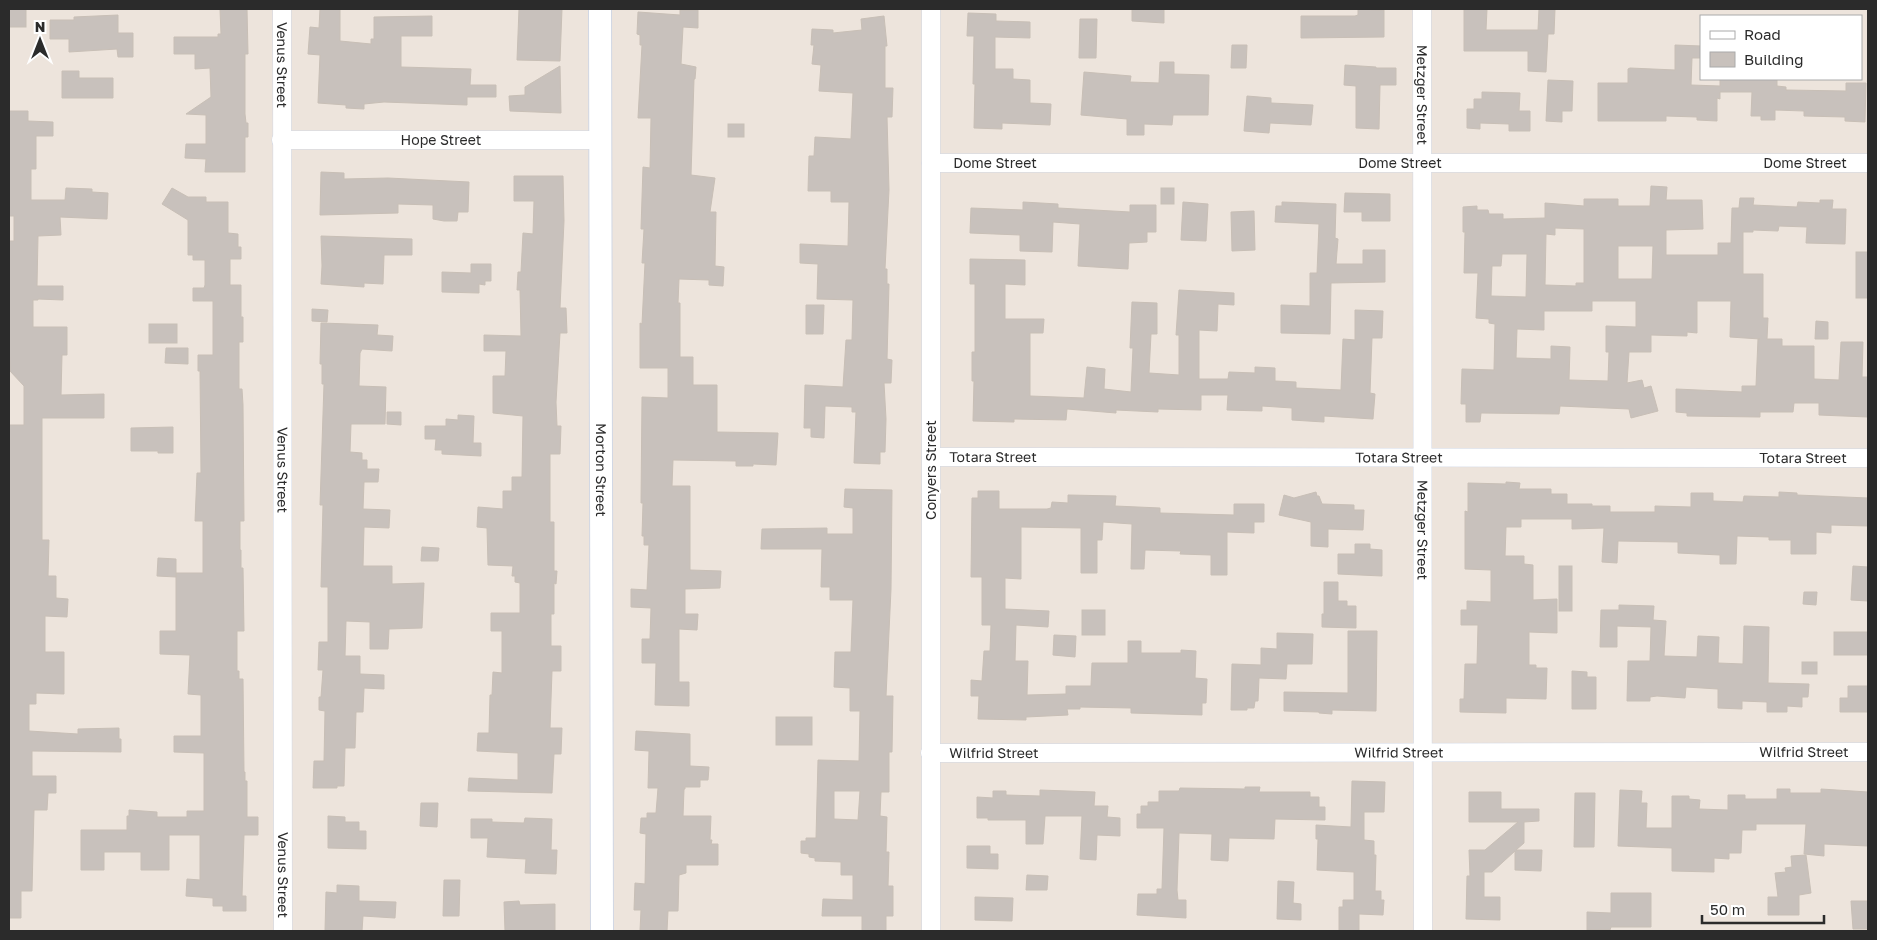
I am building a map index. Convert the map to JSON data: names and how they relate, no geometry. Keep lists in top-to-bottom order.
{
  "streets": {
    "street": [
      "Venus Street",
      "Metzger Street",
      "Hope Street",
      "Dome Street",
      "Totara Street",
      "Morton Street",
      "Conyers Street",
      "Wilfrid Street"
    ]
  },
  "crossings": [
    ["Venus Street", "Hope Street"],
    ["Metzger Street", "Dome Street"],
    ["Metzger Street", "Totara Street"],
    ["Metzger Street", "Wilfrid Street"],
    ["Hope Street", "Morton Street"],
    ["Dome Street", "Conyers Street"],
    ["Totara Street", "Conyers Street"],
    ["Conyers Street", "Wilfrid Street"]
  ],
  "legend": ["Road", "Building"],
  "scale_bar": "50 m",
  "north": "top"
}
